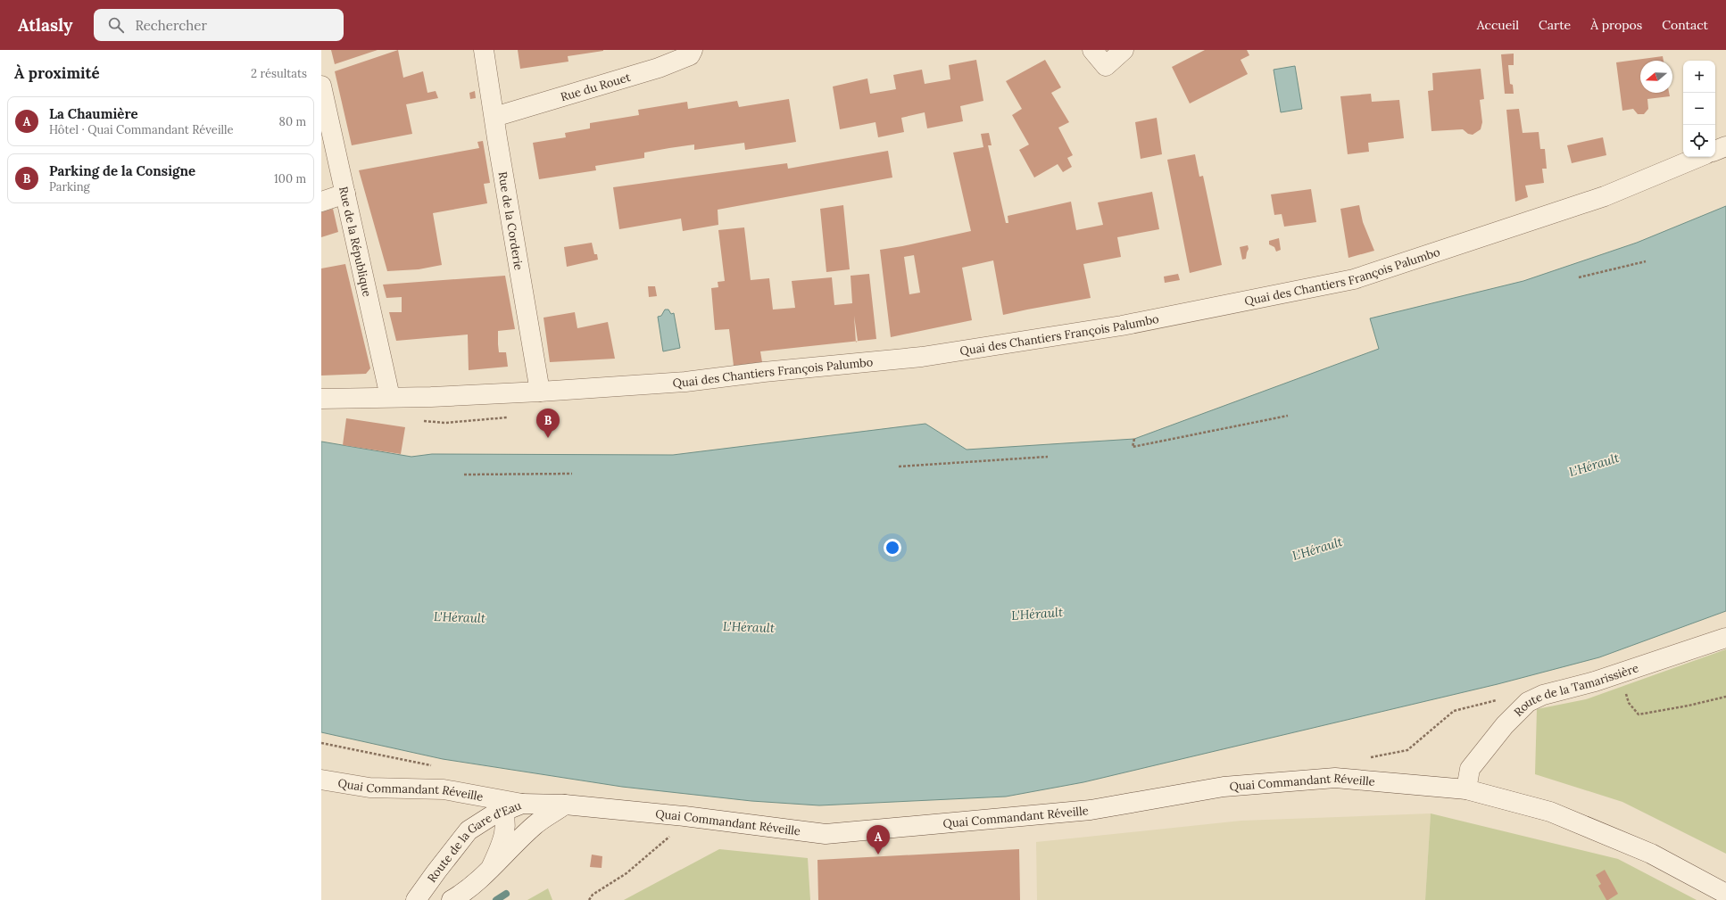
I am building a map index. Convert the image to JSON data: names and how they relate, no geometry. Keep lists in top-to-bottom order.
{
  "streets": {
    "street": [
      "Rue du Rouet",
      "Rue de la Corderie",
      "Rue de la République",
      "Quai des Chantiers François Palumbo",
      "Route de la Tamarissière",
      "Quai Commandant Réveille",
      "Route de la Gare d'Eau"
    ]
  },
  "crossings": [
    ["Rue du Rouet", "Rue de la Corderie"],
    ["Rue de la Corderie", "Quai des Chantiers François Palumbo"],
    ["Rue de la République", "Quai des Chantiers François Palumbo"],
    ["Route de la Tamarissière", "Quai Commandant Réveille"],
    ["Quai Commandant Réveille", "Route de la Gare d'Eau"]
  ],
  "water": ["L'Hérault"],
  "north": "left",
  "page": {
    "header": "Atlasly",
    "search": "Rechercher",
    "nav": [
      "Accueil",
      "Carte",
      "À propos",
      "Contact"
    ],
    "heading": ["À proximité", "2 résultats"],
    "map_buttons": ["+", "−"],
    "list": [
      {
        "mark": "A",
        "name": "La Chaumière",
        "note": "Hôtel · Quai Commandant Réveille",
        "value": "80 m"
      },
      {
        "mark": "B",
        "name": "Parking de la Consigne",
        "note": "Parking",
        "value": "100 m"
      }
    ],
    "pins": ["B", "A"]
  }
}
